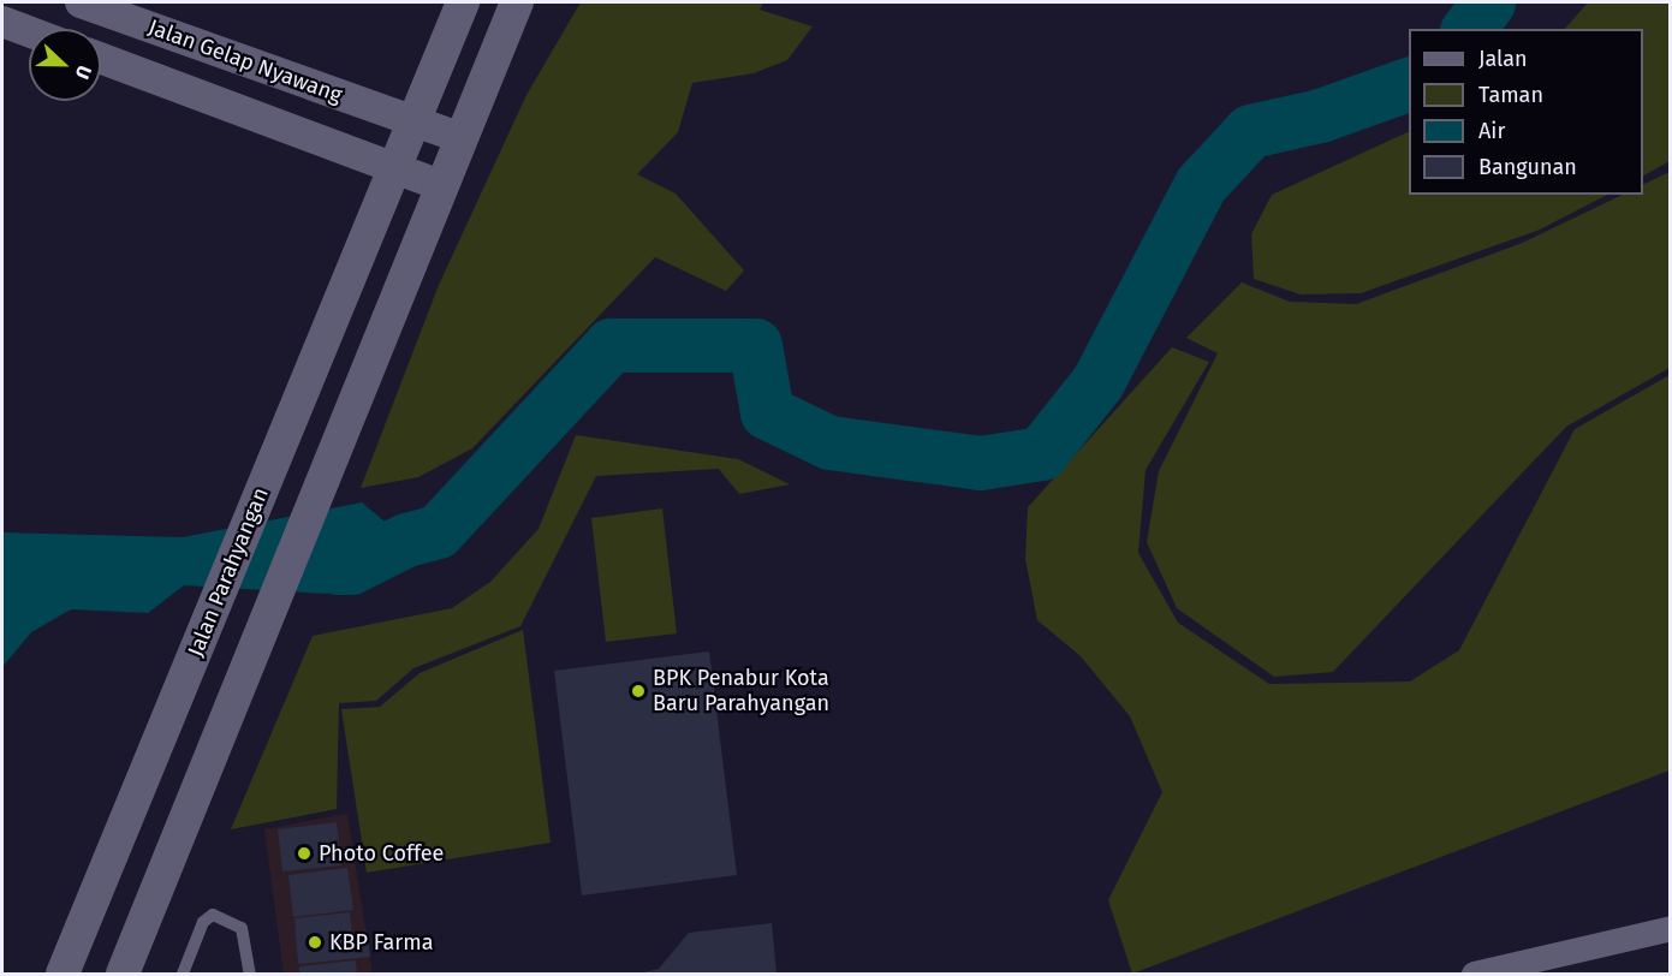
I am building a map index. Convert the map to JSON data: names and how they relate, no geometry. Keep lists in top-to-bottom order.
{
  "streets": {
    "main road": ["Jalan Parahyangan"],
    "street": ["Jalan Gelap Nyawang"]
  },
  "crossings": [
    ["Jalan Gelap Nyawang", "Jalan Parahyangan"]
  ],
  "places": ["BPK Penabur Kota Baru Parahyangan", "Photo Coffee", "KBP Farma"],
  "legend": [
    "Jalan",
    "Taman",
    "Air",
    "Bangunan"
  ],
  "north": "right"
}
